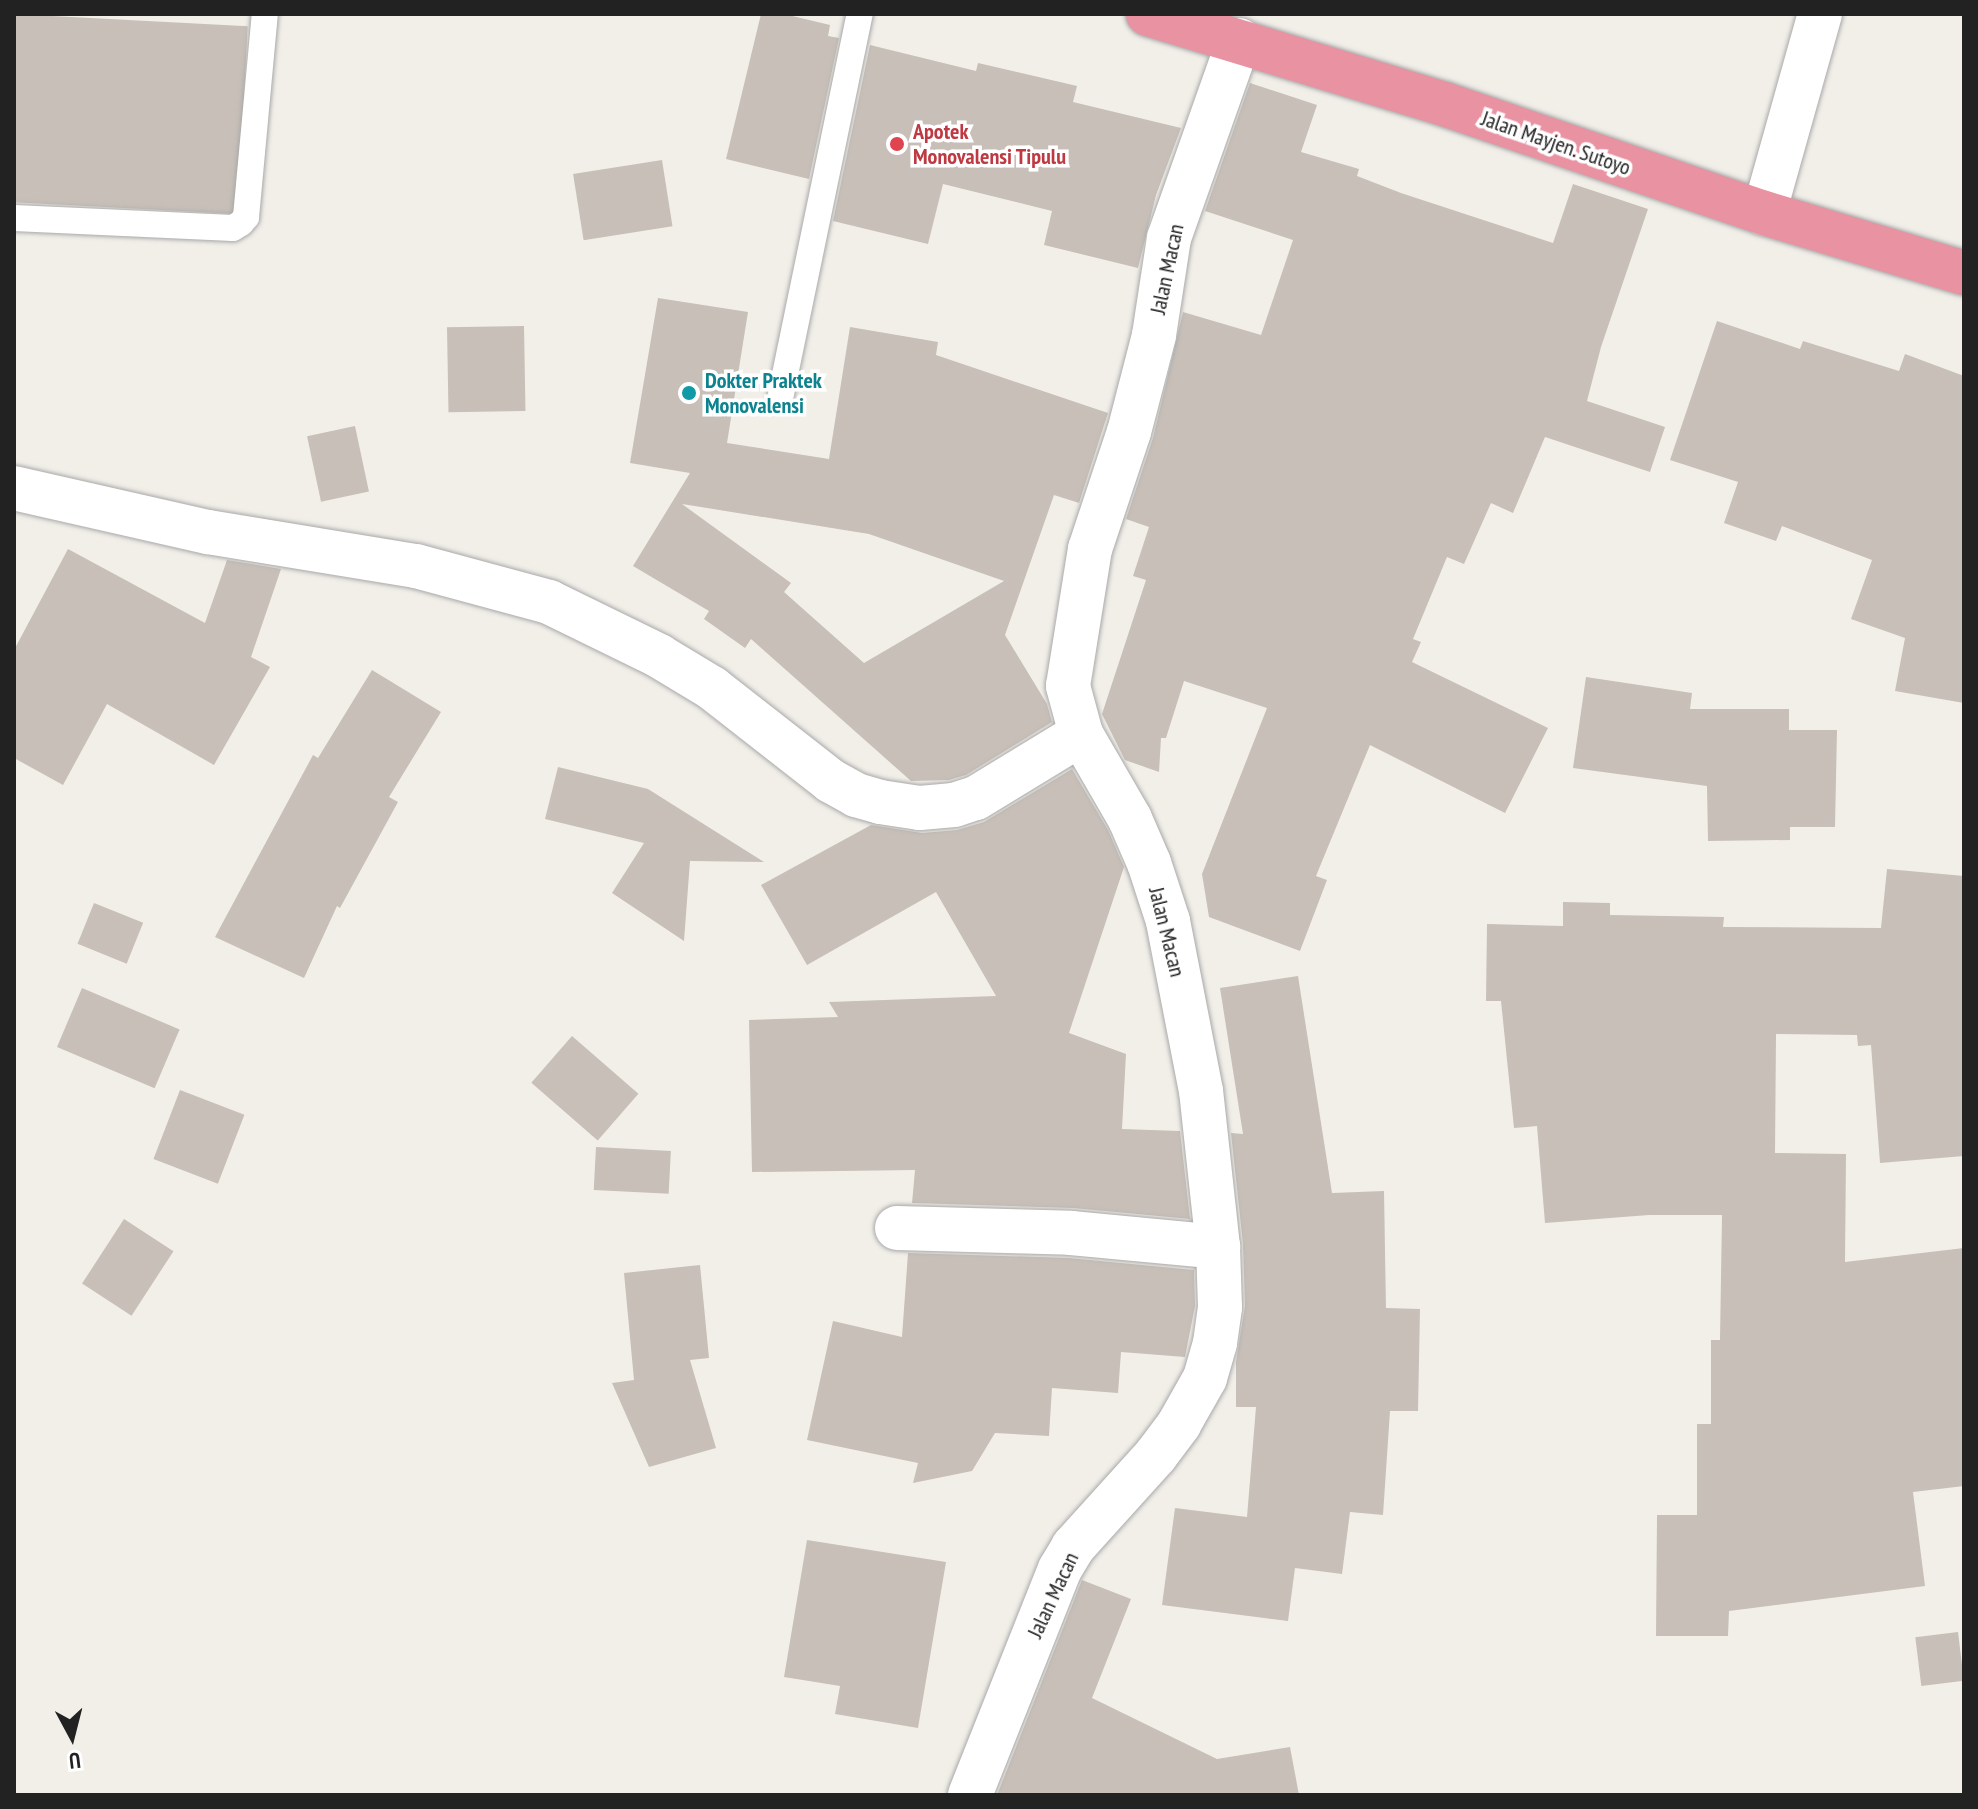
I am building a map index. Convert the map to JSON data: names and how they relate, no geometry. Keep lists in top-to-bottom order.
{
  "streets": {
    "highway": ["Jalan Mayjen. Sutoyo"],
    "street": ["Jalan Macan"]
  },
  "crossings": [
    ["Jalan Mayjen. Sutoyo", "Jalan Macan"]
  ],
  "places": ["Apotek Monovalensi Tipulu", "Dokter Praktek Monovalensi"],
  "north": "bottom"
}
